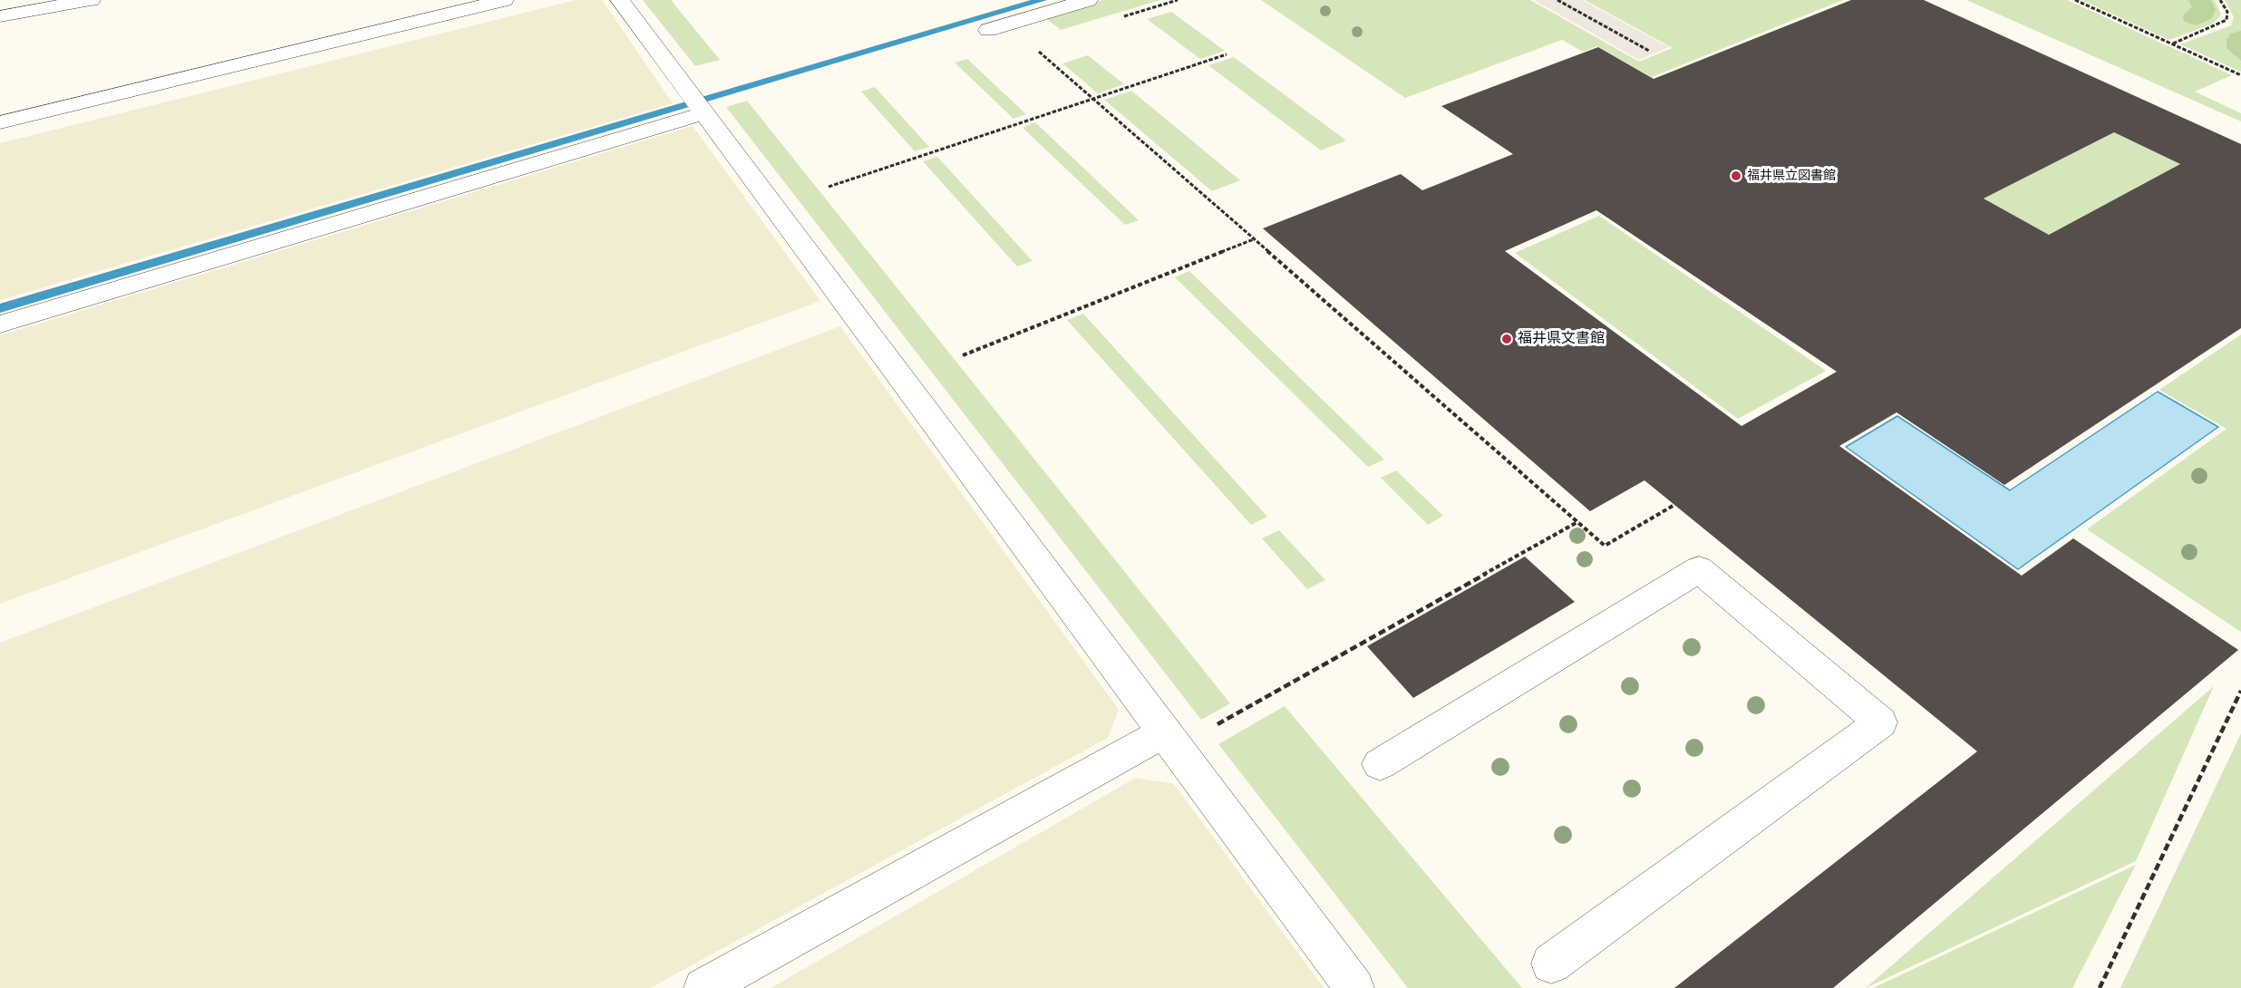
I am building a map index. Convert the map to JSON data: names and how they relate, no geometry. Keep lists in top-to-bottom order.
{
  "places": ["福井県立図書館", "福井県文書館"]
}
